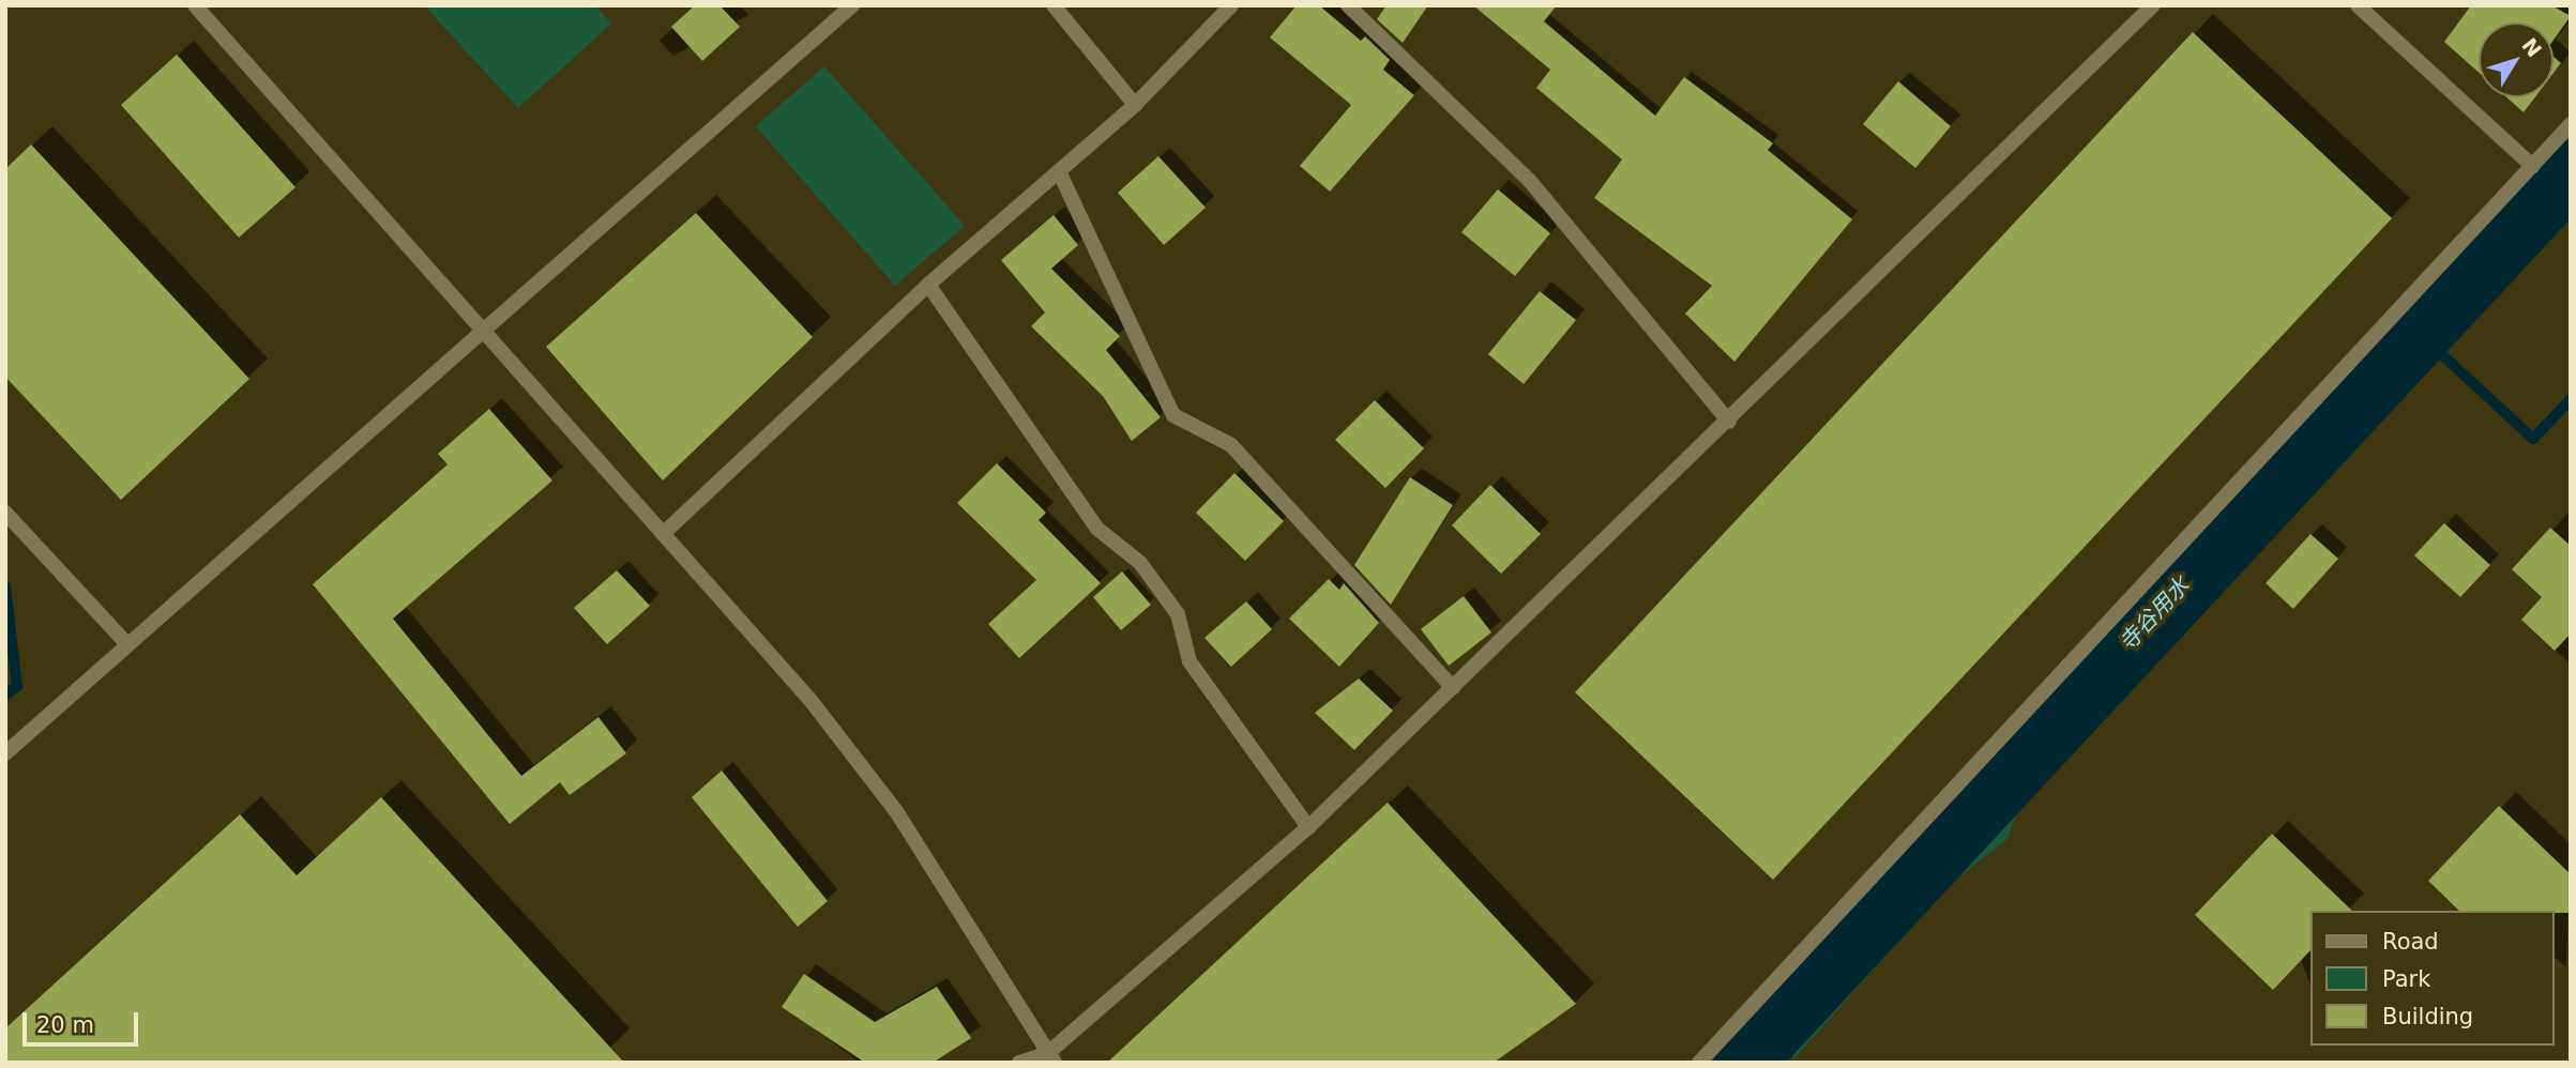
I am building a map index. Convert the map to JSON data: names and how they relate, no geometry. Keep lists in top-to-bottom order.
{
  "water": ["寺谷用水"],
  "legend": ["Road", "Park", "Building"],
  "scale_bar": "20 m",
  "north": "top right"
}
